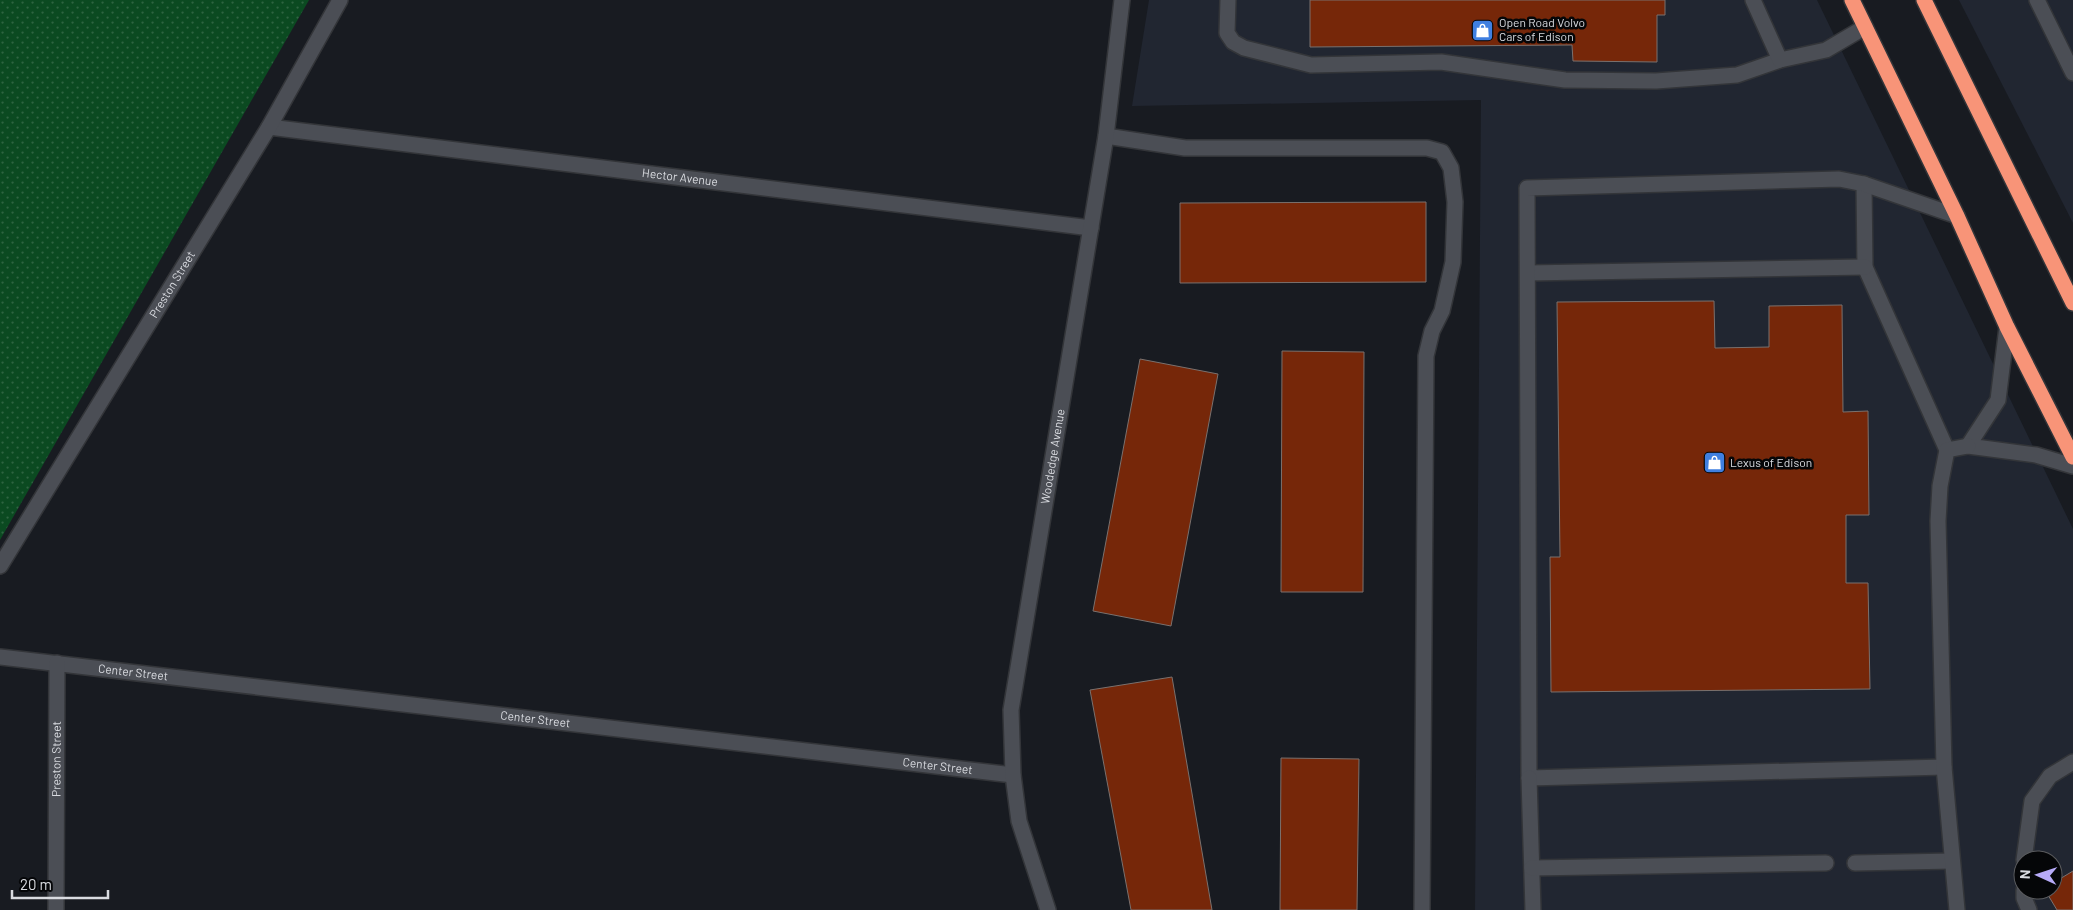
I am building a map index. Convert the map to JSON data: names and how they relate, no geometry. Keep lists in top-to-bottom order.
{
  "streets": {
    "street": [
      "Hector Avenue",
      "Preston Street",
      "Woodedge Avenue",
      "Center Street"
    ]
  },
  "crossings": [
    ["Hector Avenue", "Preston Street"],
    ["Hector Avenue", "Woodedge Avenue"],
    ["Preston Street", "Center Street"],
    ["Woodedge Avenue", "Center Street"]
  ],
  "places": {
    "shop": ["Open Road Volvo Cars of Edison", "Lexus of Edison"]
  },
  "scale_bar": "20 m",
  "north": "left"
}
